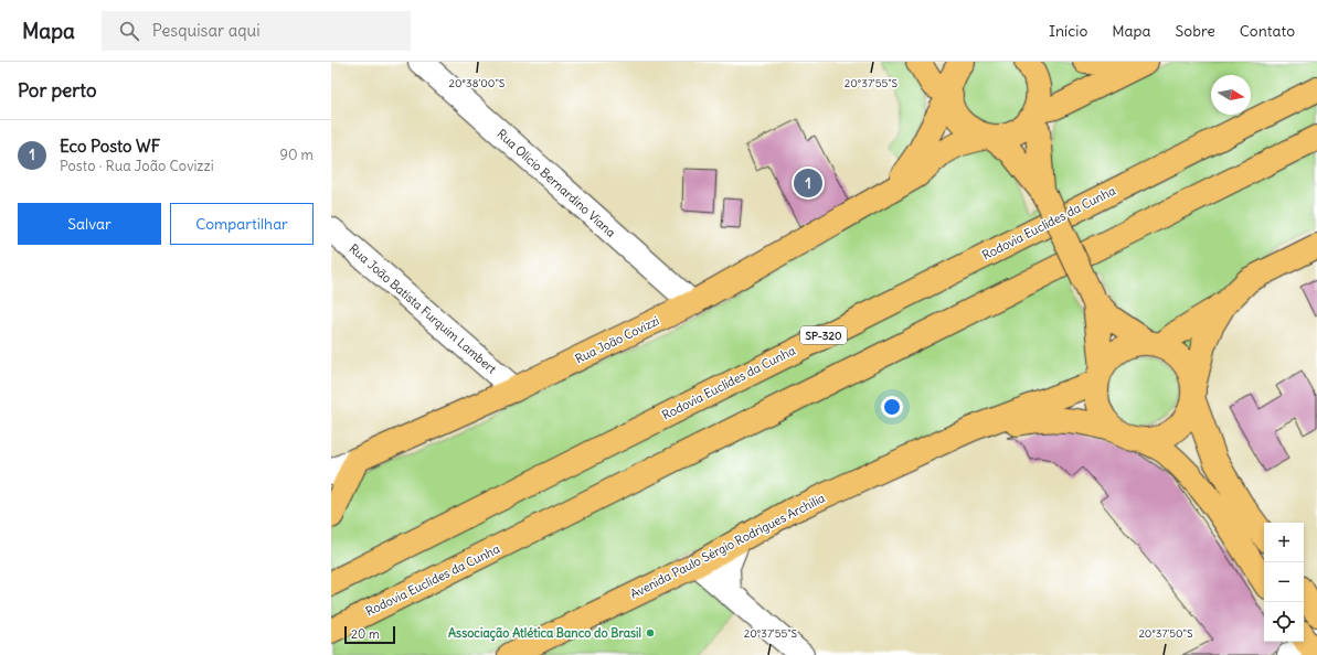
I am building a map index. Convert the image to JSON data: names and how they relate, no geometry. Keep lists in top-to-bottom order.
{
  "streets": {
    "main road": [
      "Rodovia Euclides da Cunha",
      "SP-320",
      "Rua João Covizzi",
      "Avenida Paulo Sérgio Rodrigues Archilia"
    ],
    "street": ["Rua Olicio Bernardino Viana", "Rua João Batista Furquim Lambert"]
  },
  "crossings": [
    ["Rua Olicio Bernardino Viana", "Rua João Covizzi"],
    ["Rua João Batista Furquim Lambert", "Rua João Covizzi"]
  ],
  "places": ["Associação Atlética Banco do Brasil"],
  "scale_bar": "20 m",
  "north": "right",
  "page": {
    "header": "Mapa",
    "search": "Pesquisar aqui",
    "nav": [
      "Início",
      "Mapa",
      "Sobre",
      "Contato"
    ],
    "heading": "Por perto",
    "list": [
      {
        "mark": "1",
        "name": "Eco Posto WF",
        "note": "Posto · Rua João Covizzi",
        "value": "90 m"
      }
    ],
    "pins": "1",
    "buttons": ["Salvar", "Compartilhar"],
    "map_buttons": ["+", "−"],
    "scale": "20 m"
  },
  "coordinates": ["20°38'00\"S", "20°37'55\"S", "20°37'50\"S"]
}
